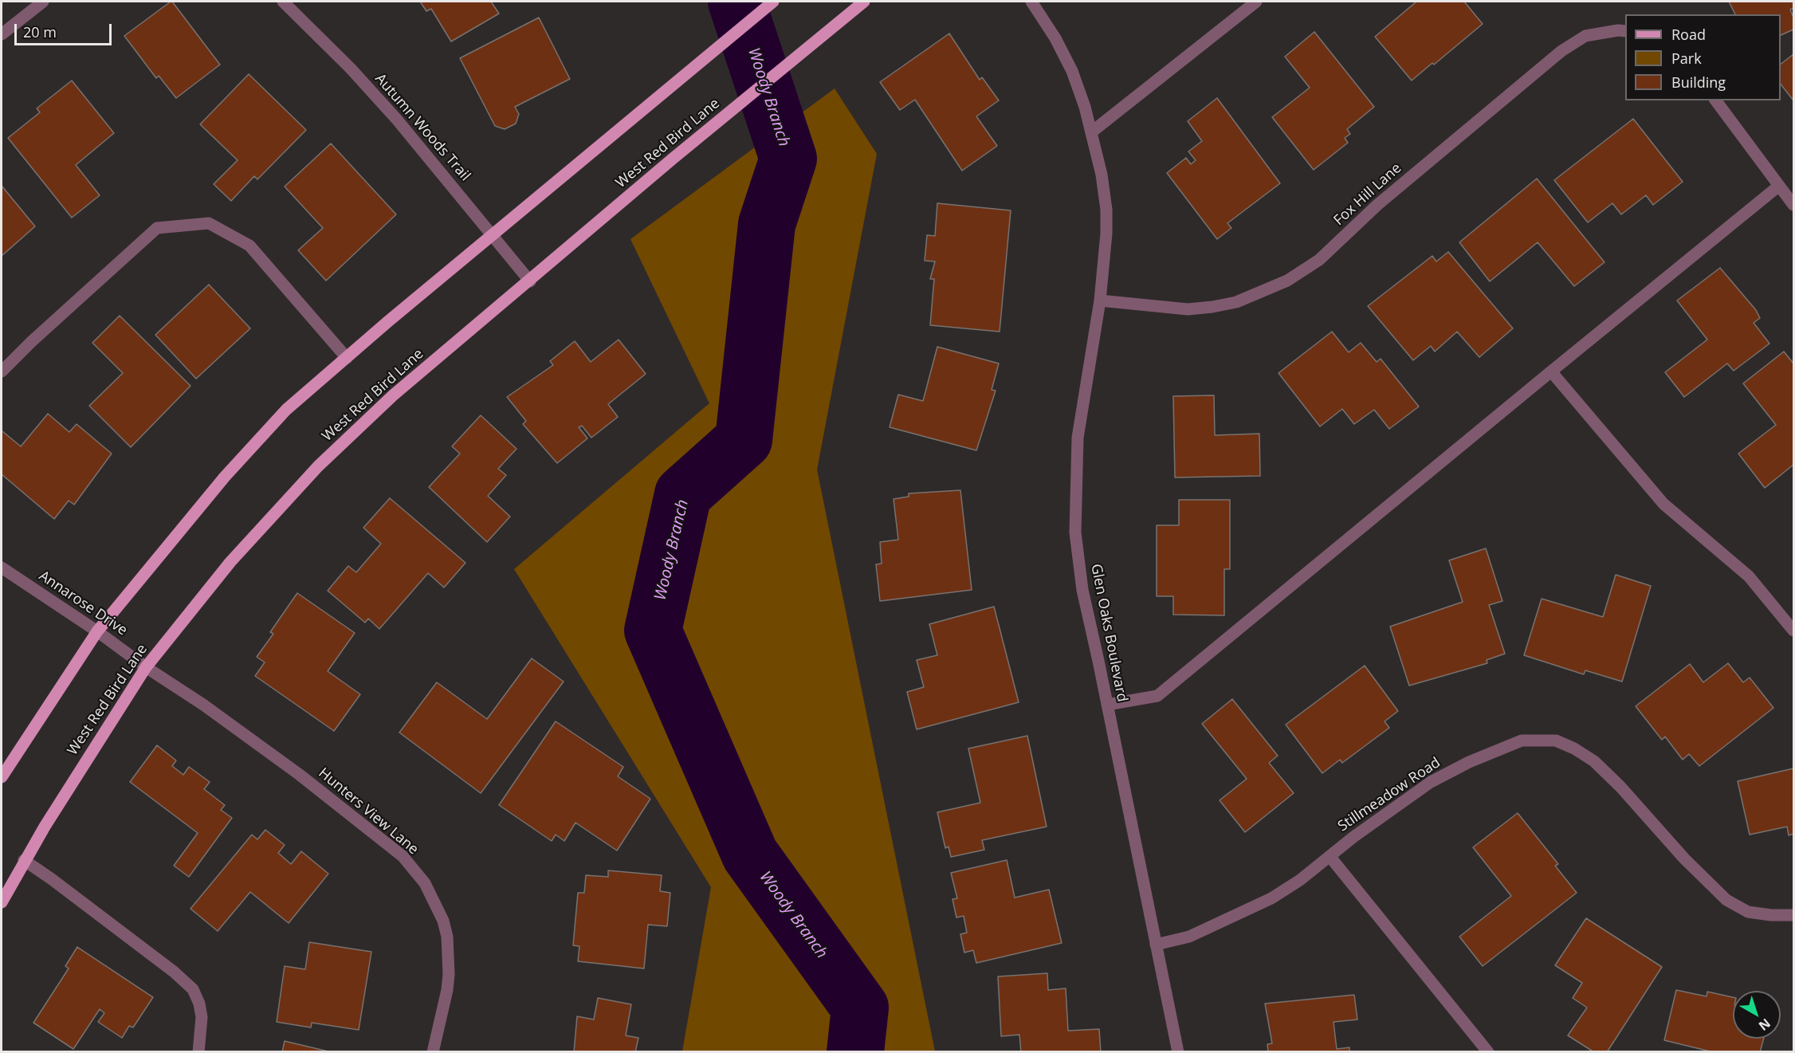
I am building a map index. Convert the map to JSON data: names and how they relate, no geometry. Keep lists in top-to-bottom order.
{
  "streets": {
    "main road": ["West Red Bird Lane"],
    "street": [
      "Autumn Woods Trail",
      "Fox Hill Lane",
      "Annarose Drive",
      "Glen Oaks Boulevard",
      "Stillmeadow Road",
      "Hunters View Lane"
    ]
  },
  "crossings": [
    ["Autumn Woods Trail", "West Red Bird Lane"],
    ["West Red Bird Lane", "Annarose Drive"],
    ["West Red Bird Lane", "Hunters View Lane"],
    ["Fox Hill Lane", "Glen Oaks Boulevard"],
    ["Annarose Drive", "Hunters View Lane"],
    ["Glen Oaks Boulevard", "Stillmeadow Road"]
  ],
  "water": ["Woody Branch"],
  "legend": ["Road", "Park", "Building"],
  "scale_bar": "20 m",
  "north": "bottom right"
}
